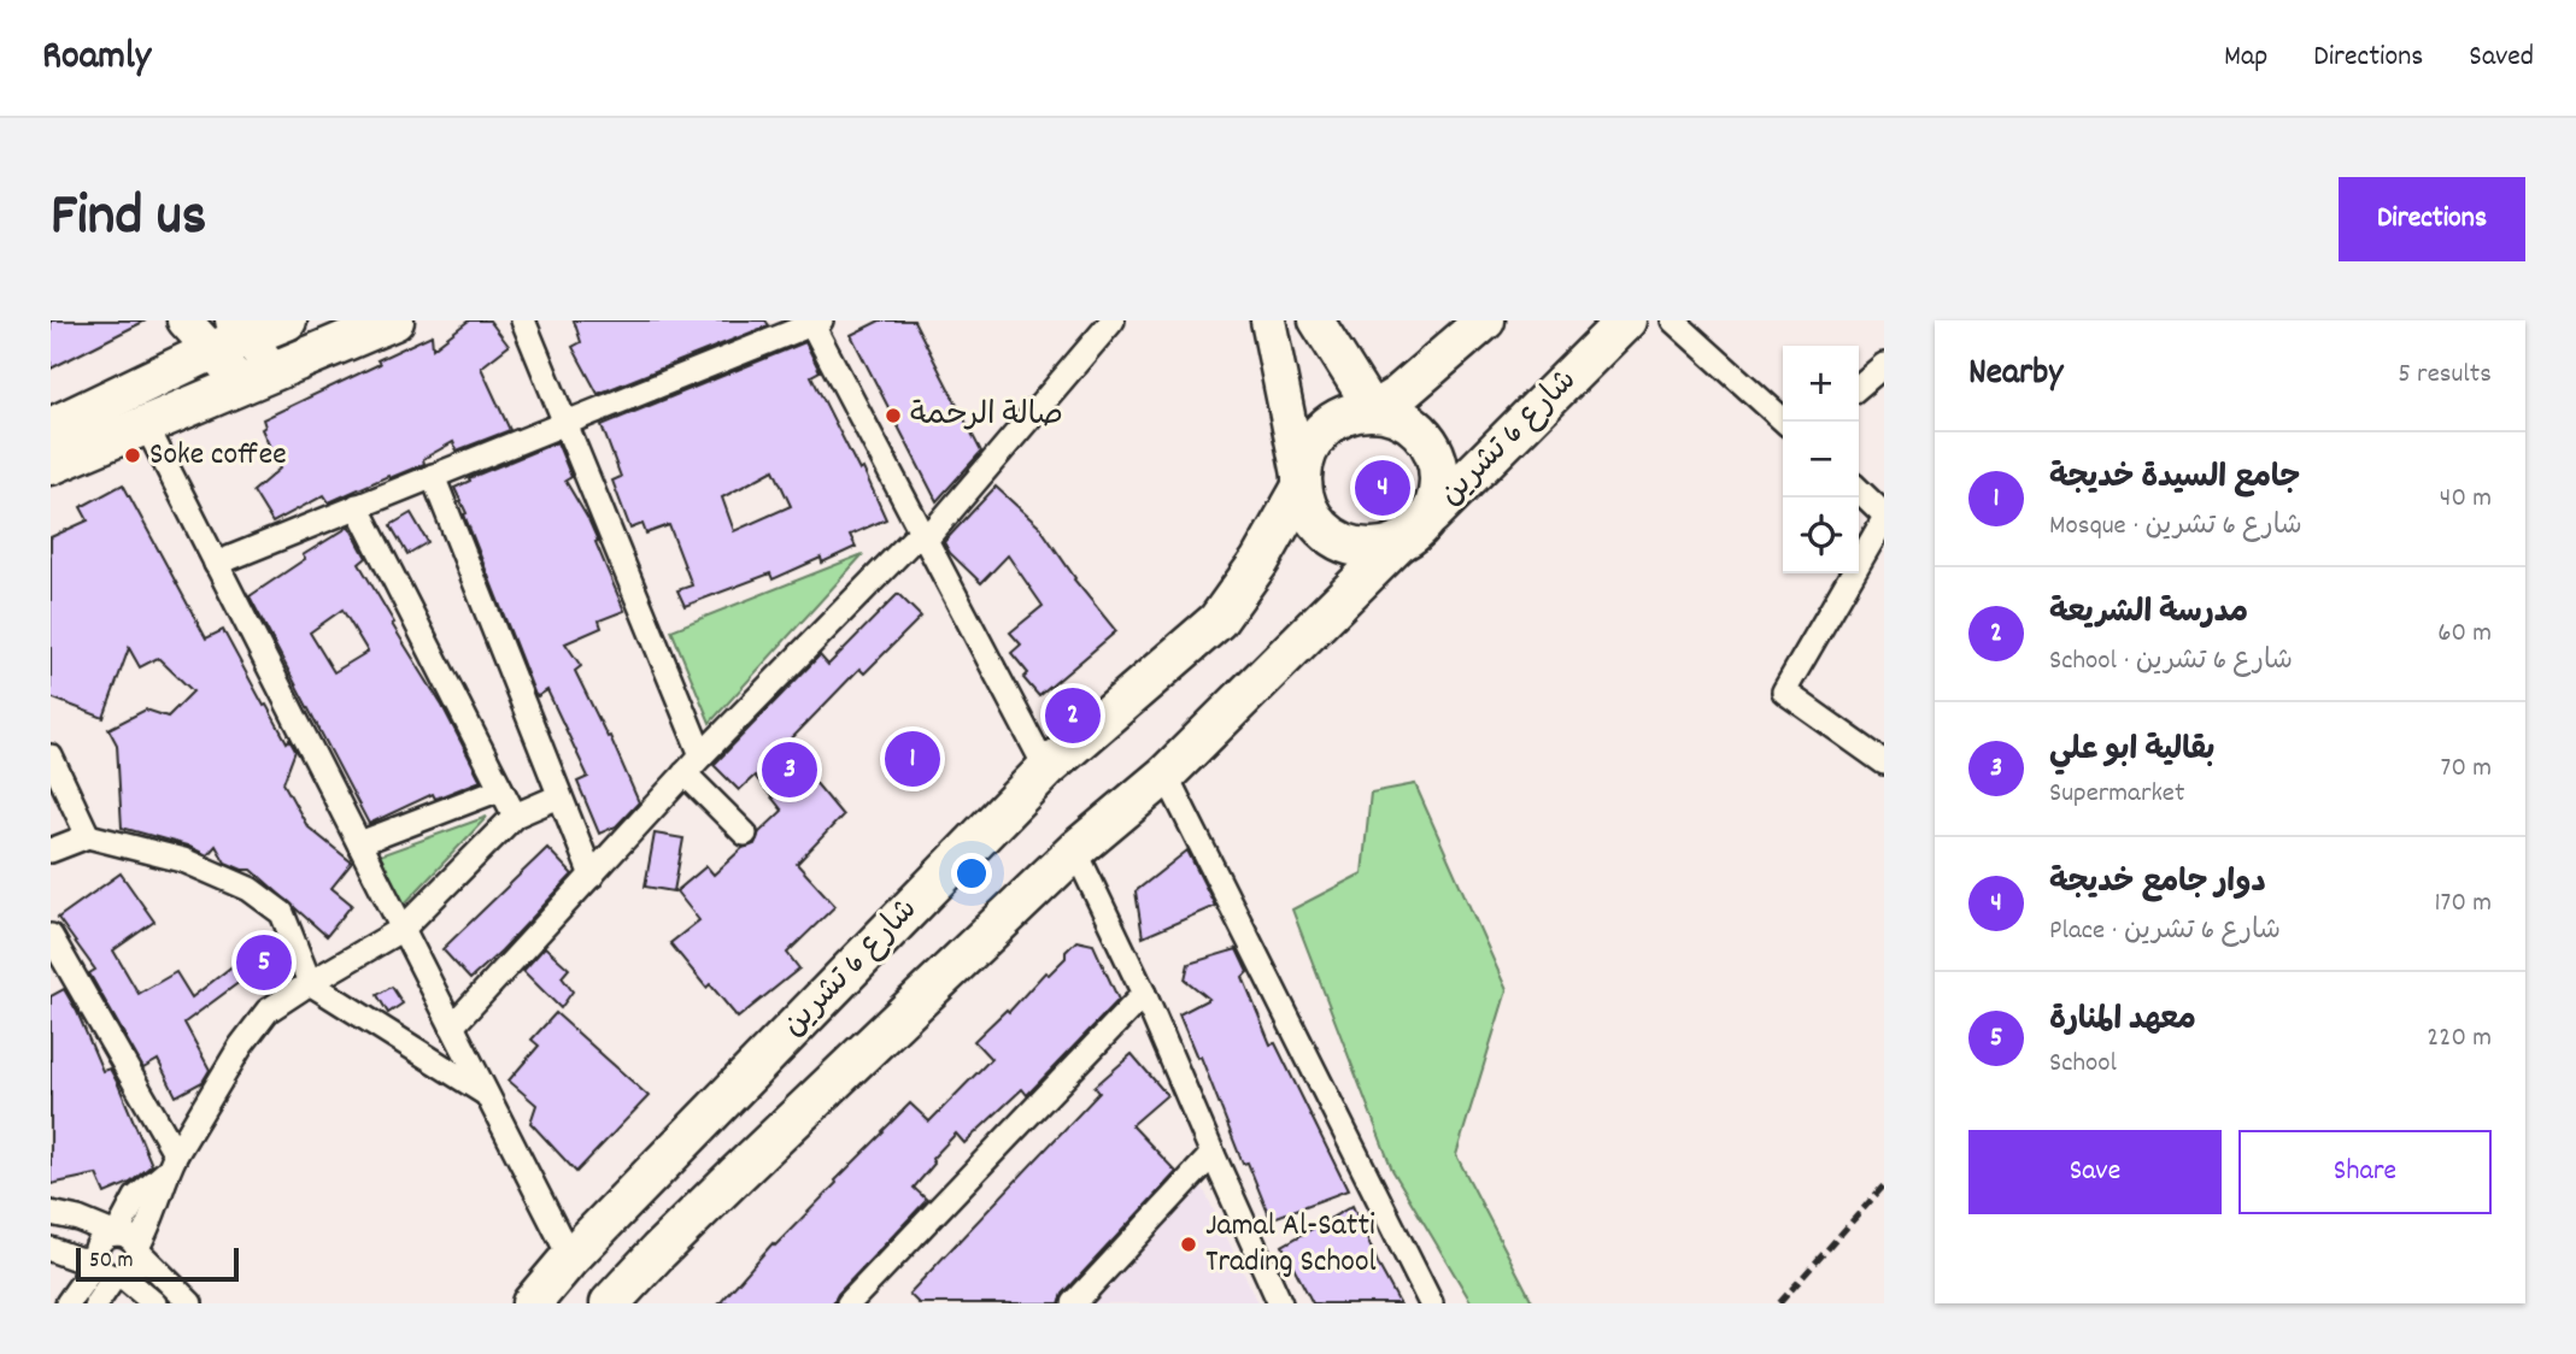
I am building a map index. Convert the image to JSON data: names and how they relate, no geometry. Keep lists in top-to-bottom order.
{
  "streets": {
    "main road": ["شارع 6 تشرين"]
  },
  "places": ["صالة الرحمة", "Soke coffee", "Jamal Al-Satti Trading School"],
  "scale_bar": "50 m",
  "page": {
    "header": "Roamly",
    "nav": ["Map", "Directions", "Saved"],
    "title": "Find us",
    "buttons": [
      "Directions",
      ["Save", "Share"]
    ],
    "heading": ["Nearby", "5 results"],
    "map_buttons": ["+", "−"],
    "list": [
      {
        "mark": "1",
        "name": "جامع السيدة خديجة",
        "note": "Mosque · شارع 6 تشرين",
        "value": "40 m"
      },
      {
        "mark": "2",
        "name": "مدرسة الشريعة",
        "note": "School · شارع 6 تشرين",
        "value": "60 m"
      },
      {
        "mark": "3",
        "name": "بقالية ابو علي",
        "note": "Supermarket",
        "value": "70 m"
      },
      {
        "mark": "4",
        "name": "دوار جامع خديجة",
        "note": "Place · شارع 6 تشرين",
        "value": "170 m"
      },
      {
        "mark": "5",
        "name": "معهد المنارة",
        "note": "School",
        "value": "220 m"
      }
    ],
    "pins": [
      "4",
      "2",
      "1",
      "3",
      "5"
    ],
    "scale": "50 m"
  }
}
